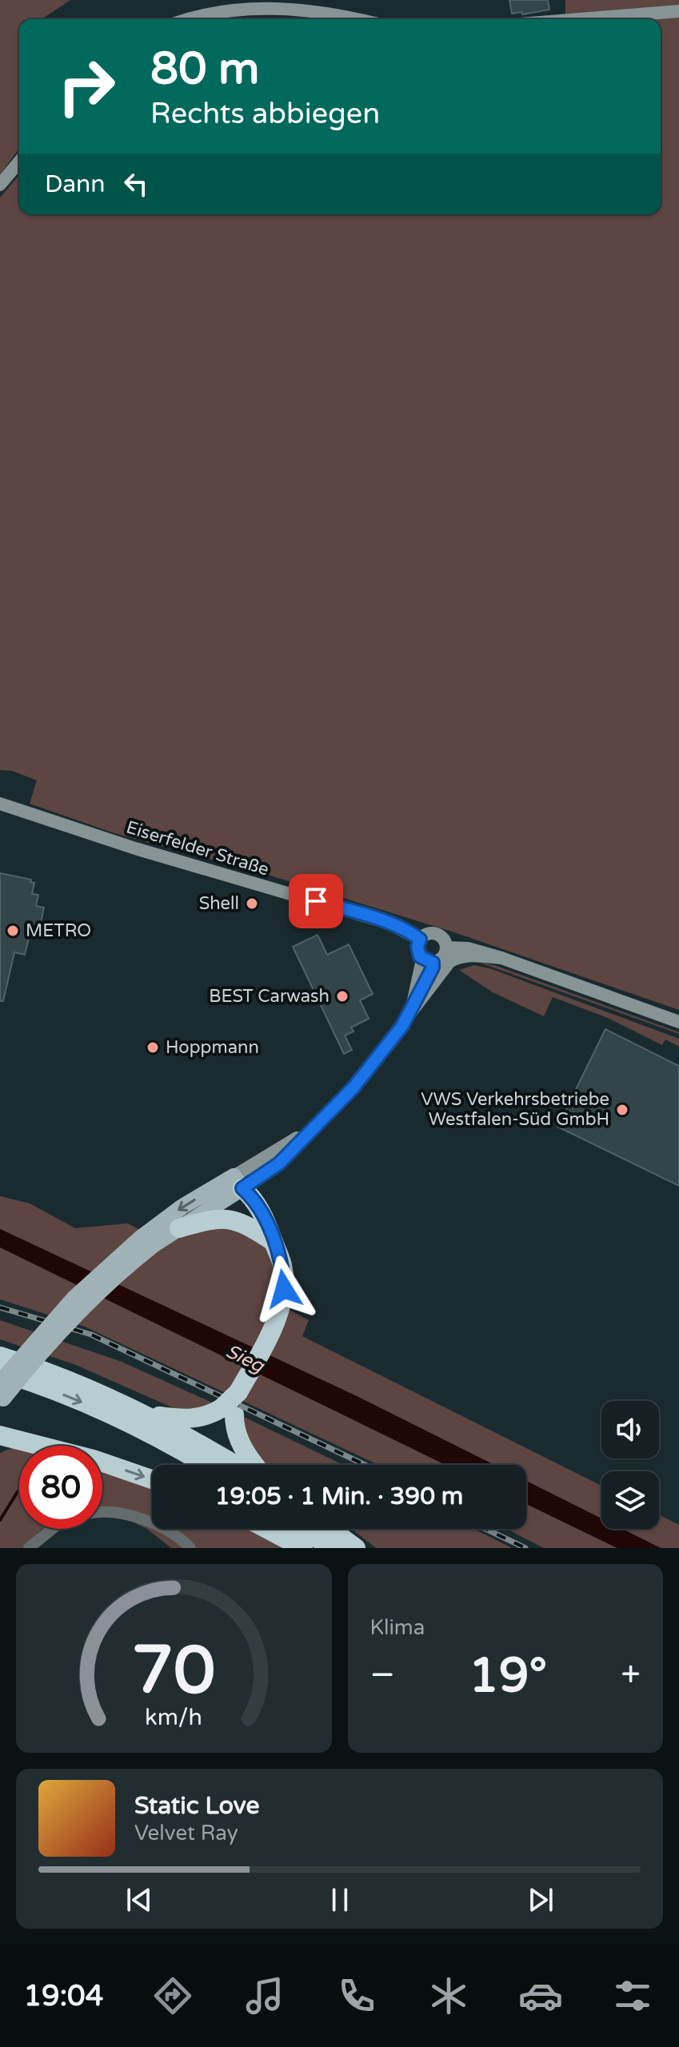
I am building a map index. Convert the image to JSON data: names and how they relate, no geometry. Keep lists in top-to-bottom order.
{
  "streets": {
    "main road": ["Eiserfelder Straße"]
  },
  "water": ["Sieg"],
  "places": [
    "Shell",
    "METRO",
    "BEST Carwash",
    "Hoppmann",
    "VWS Verkehrsbetriebe Westfalen-Süd GmbH"
  ],
  "page": {
    "turn": ["80 m", "Rechts abbiegen"],
    "then": "Dann",
    "limit": "80",
    "trip": "19:05 · 1 Min. · 390 m",
    "tile": "Klima",
    "heat": ["−", "19°", "+"],
    "song": ["Static Love", "Velvet Ray"],
    "tabs": "19:04",
    "gauge": ["70", "km/h"]
  }
}
